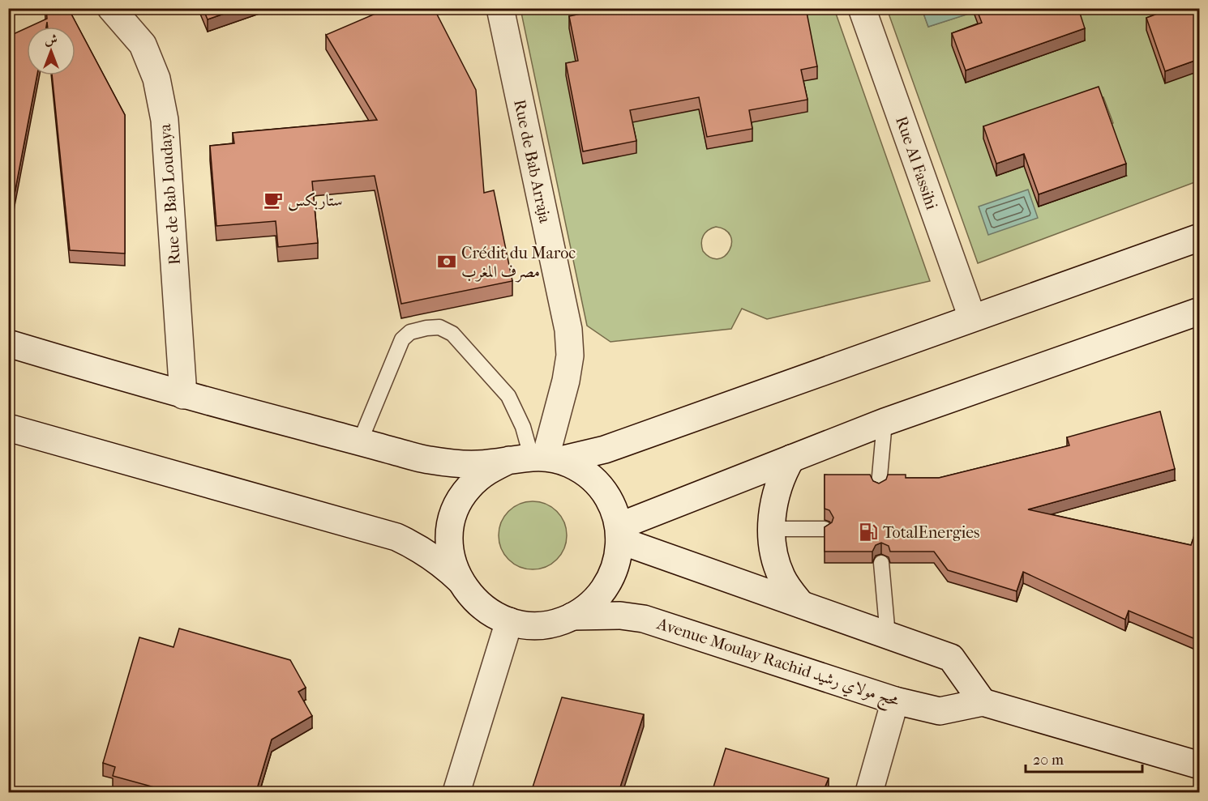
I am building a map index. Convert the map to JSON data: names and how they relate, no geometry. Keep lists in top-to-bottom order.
{
  "streets": {
    "main road": [
      "Rue de Bab Arraja",
      "Rue Al Fassihi",
      "Rue de Bab Loudaya",
      "Avenue Moulay Rachid محج مولاي رشيد"
    ]
  },
  "crossings": [
    ["Rue de Bab Arraja", "Avenue Moulay Rachid محج مولاي رشيد"]
  ],
  "places": {
    "cafe": ["ستاربكس"],
    "bank": ["Crédit du Maroc مصرف المغرب"],
    "fuel station": ["TotalEnergies"]
  },
  "scale_bar": "20 m",
  "north": "top"
}
